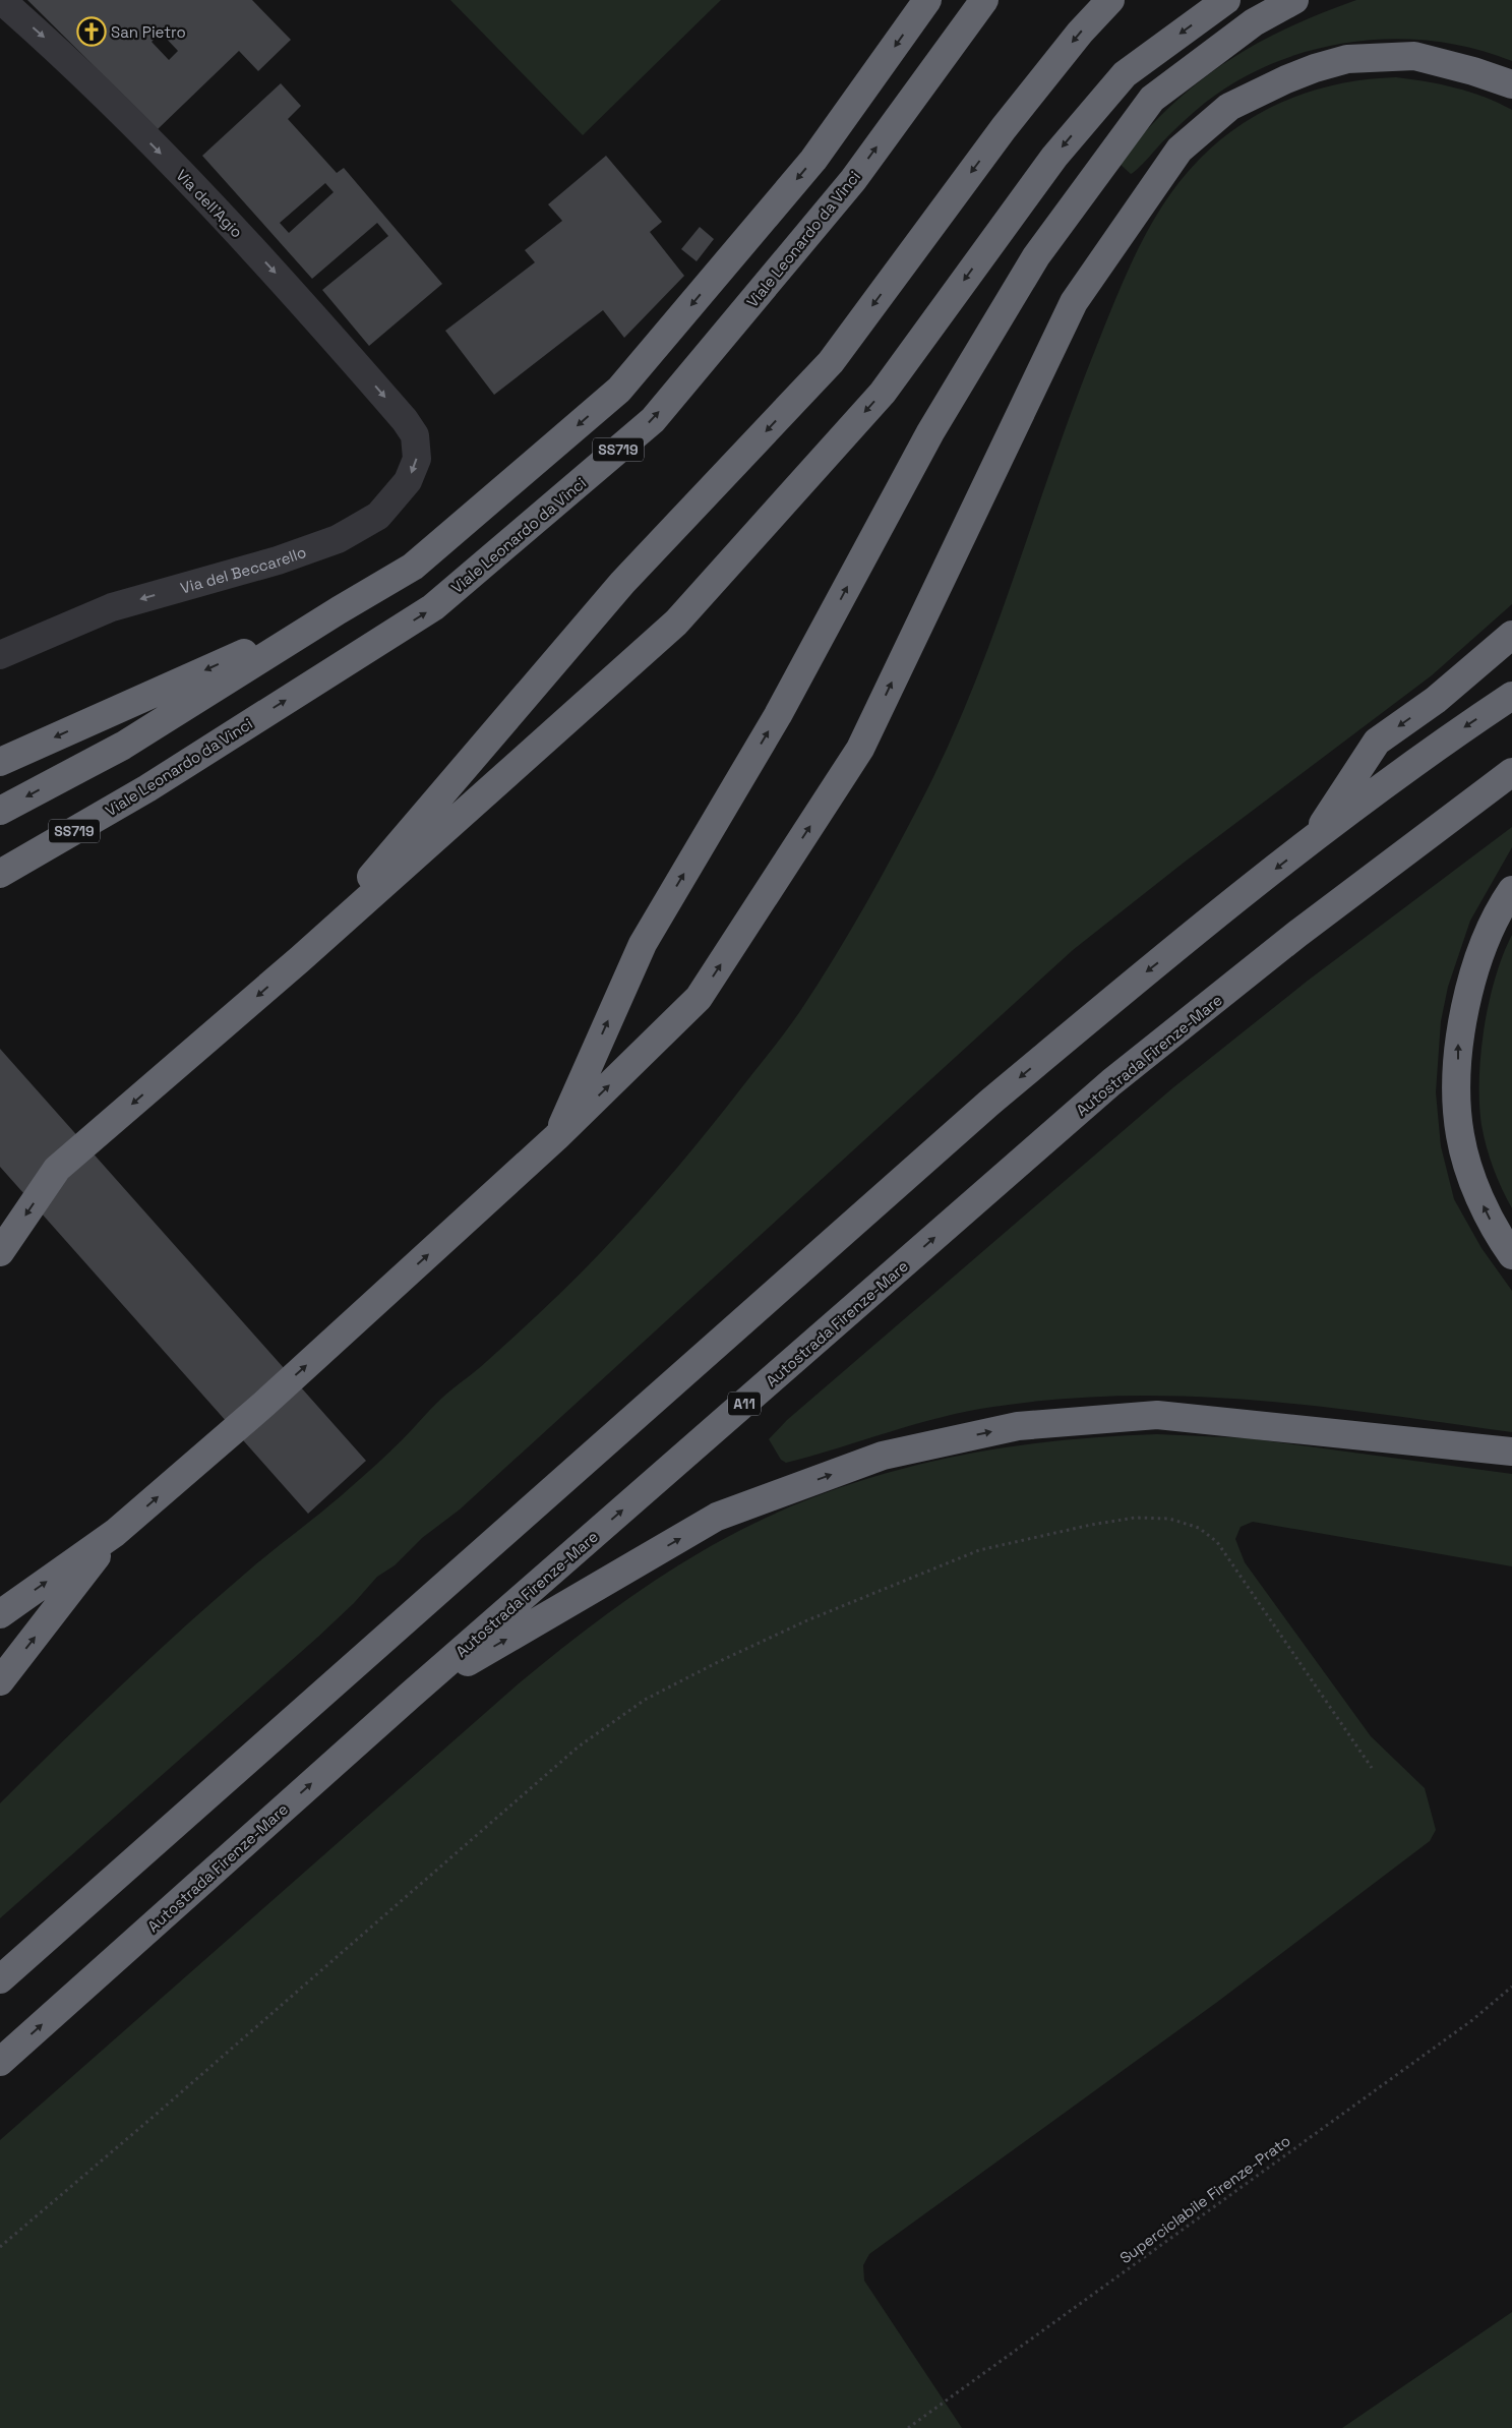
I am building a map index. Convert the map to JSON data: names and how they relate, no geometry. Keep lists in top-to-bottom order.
{
  "streets": {
    "highway": [
      "Viale Leonardo da Vinci",
      "SS719",
      "Autostrada Firenze-Mare",
      "A11"
    ],
    "street": ["Via dell'Agio", "Via del Beccarello"],
    "path": ["Superciclabile Firenze-Prato"]
  },
  "crossings": [
    ["Via dell'Agio", "Via del Beccarello"]
  ],
  "one_way": ["Via dell'Agio", "Via del Beccarello"],
  "places": {
    "church": ["San Pietro"]
  }
}
